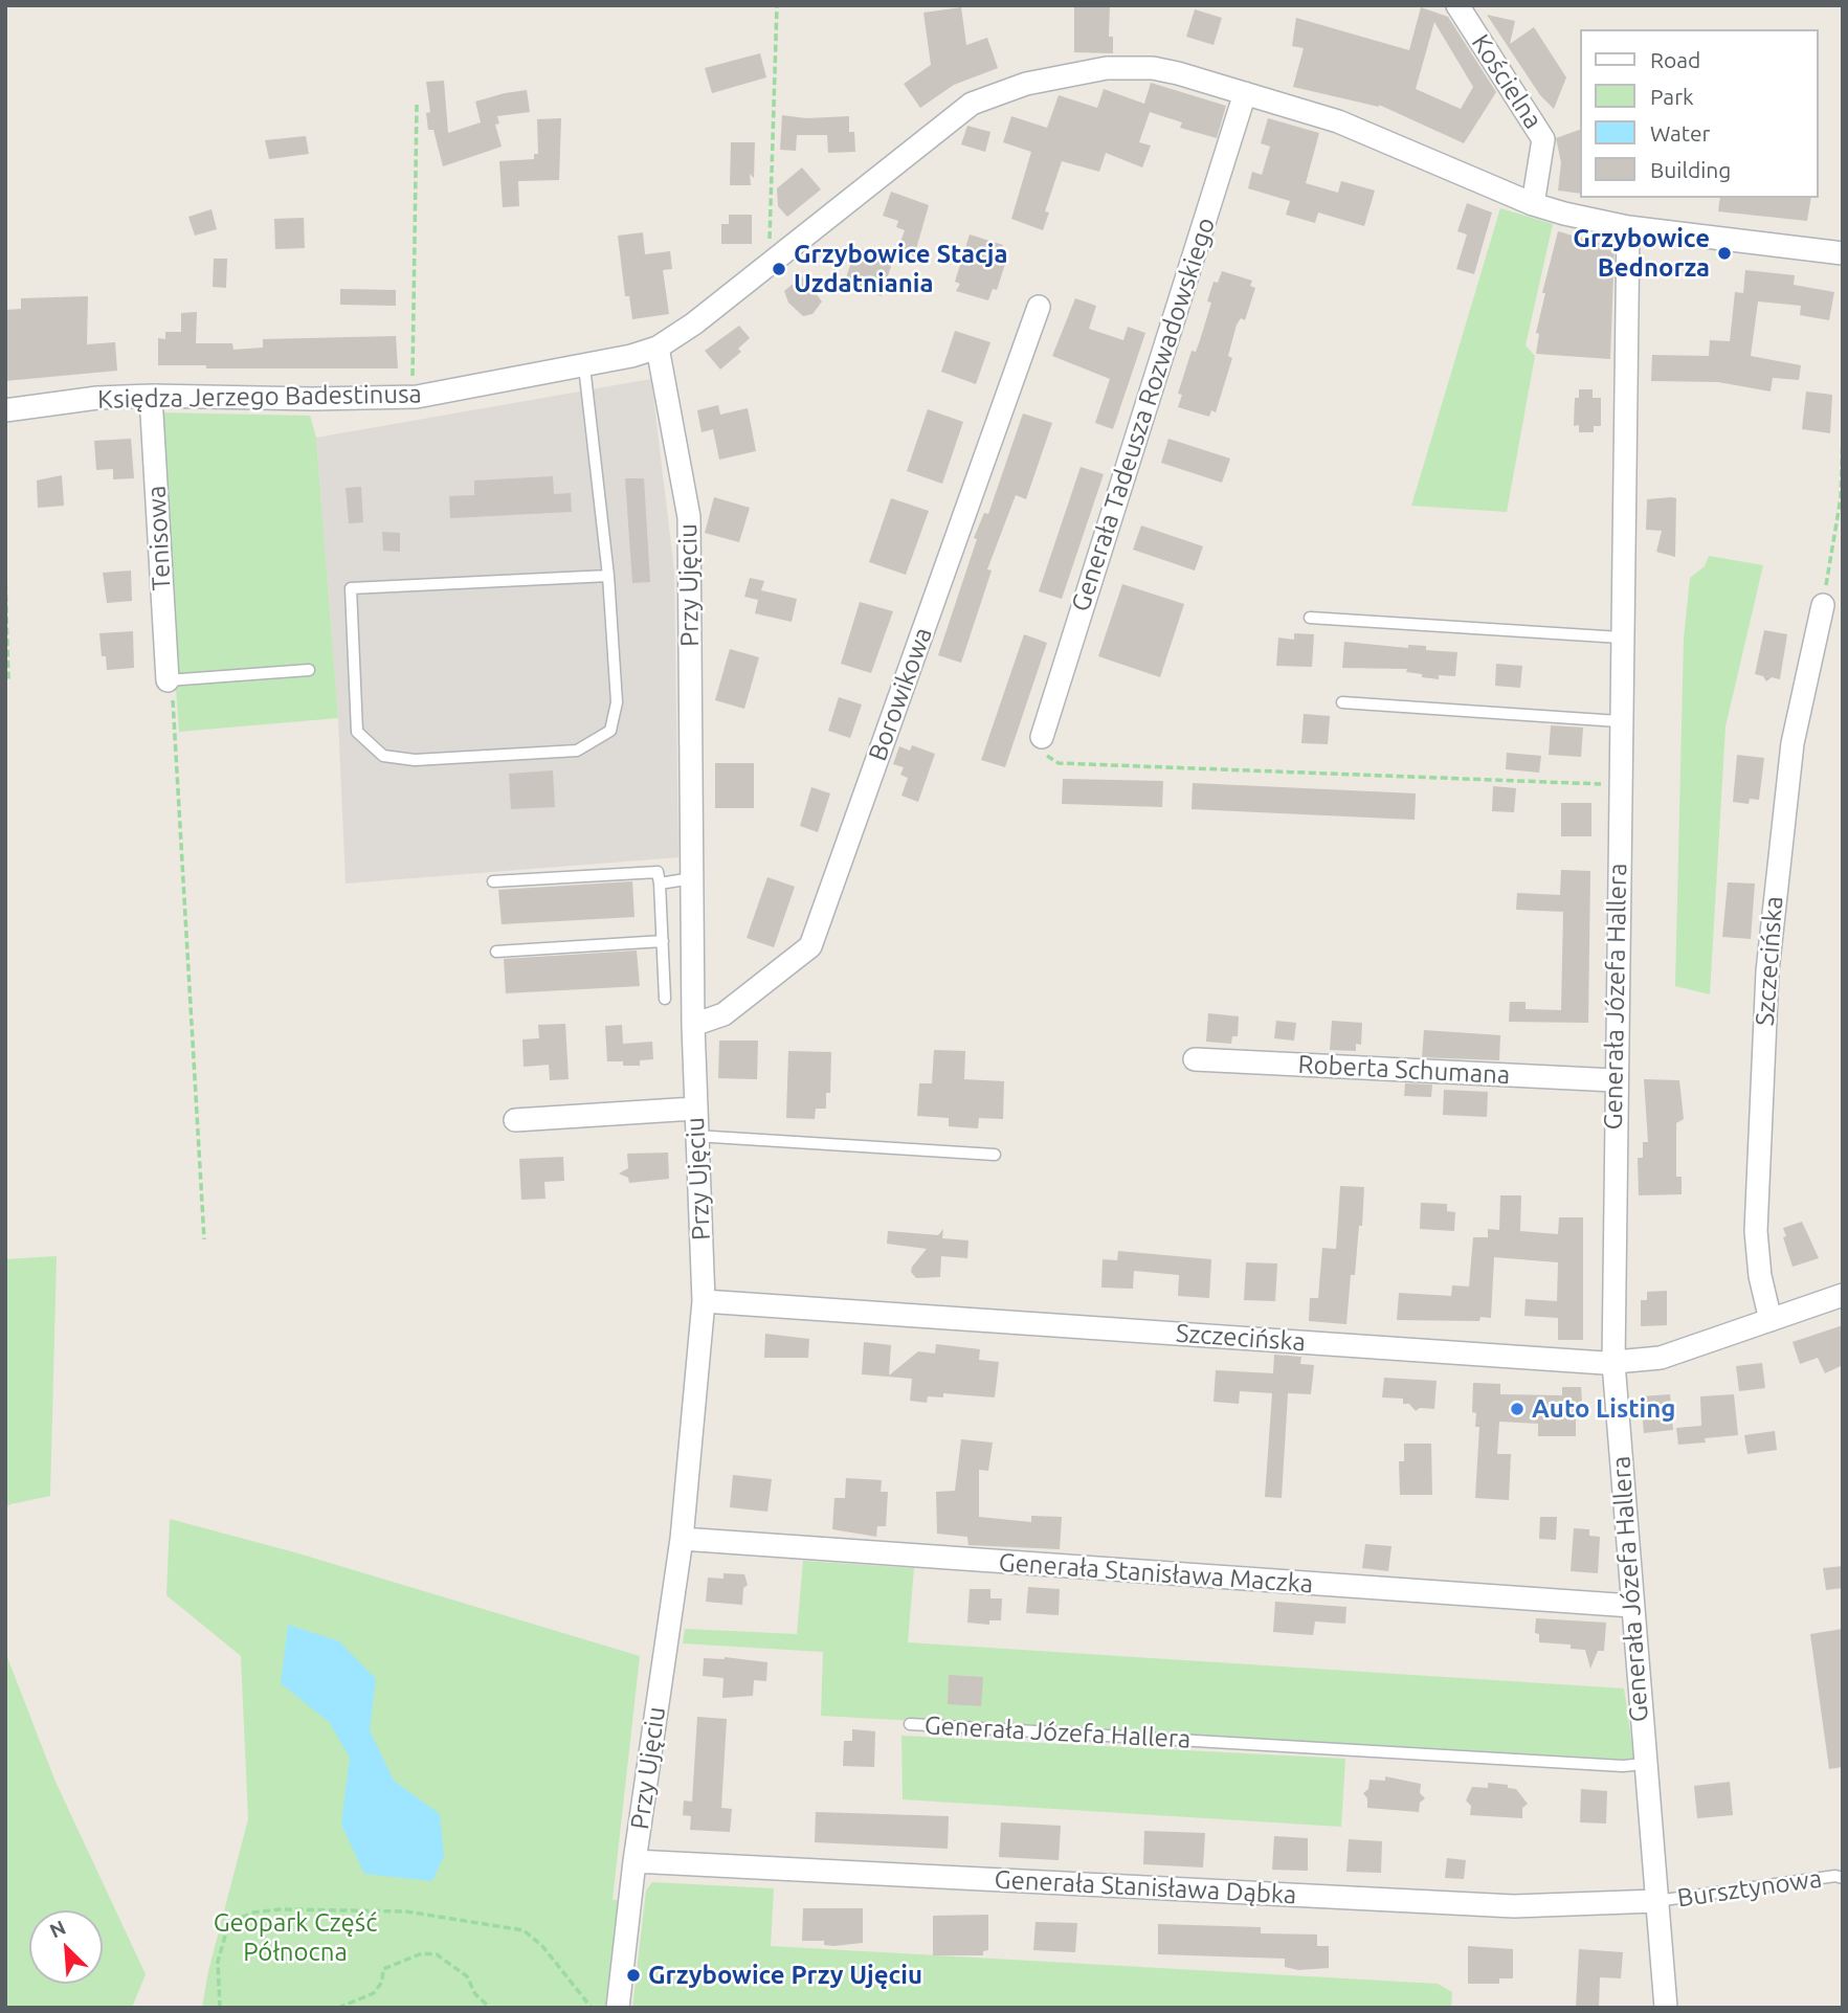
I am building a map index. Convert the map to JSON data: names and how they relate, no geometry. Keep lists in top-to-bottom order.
{
  "streets": {
    "street": [
      "Kościelna",
      "Księdza Jerzego Badestinusa",
      "Generała Tadeusza Rozwadowskiego",
      "Tenisowa",
      "Przy Ujęciu",
      "Borowikowa",
      "Szczecińska",
      "Generała Józefa Hallera",
      "Roberta Schumana",
      "Generała Stanisława Maczka",
      "Generała Stanisława Dąbka"
    ],
    "lane": ["Bursztynowa"]
  },
  "crossings": [
    ["Kościelna", "Księdza Jerzego Badestinusa"],
    ["Księdza Jerzego Badestinusa", "Generała Tadeusza Rozwadowskiego"],
    ["Księdza Jerzego Badestinusa", "Tenisowa"],
    ["Księdza Jerzego Badestinusa", "Przy Ujęciu"],
    ["Księdza Jerzego Badestinusa", "Generała Józefa Hallera"],
    ["Przy Ujęciu", "Borowikowa"],
    ["Przy Ujęciu", "Szczecińska"],
    ["Przy Ujęciu", "Generała Stanisława Maczka"],
    ["Przy Ujęciu", "Generała Stanisława Dąbka"],
    ["Szczecińska", "Generała Józefa Hallera"],
    ["Generała Józefa Hallera", "Roberta Schumana"],
    ["Generała Józefa Hallera", "Generała Stanisława Maczka"],
    ["Generała Józefa Hallera", "Generała Stanisława Dąbka"],
    ["Generała Józefa Hallera", "Bursztynowa"],
    ["Generała Stanisława Dąbka", "Bursztynowa"]
  ],
  "parks": ["Geopark Część Północna"],
  "places": [
    "Grzybowice Bednorza",
    "Grzybowice Stacja Uzdatniania",
    "Auto Listing",
    "Grzybowice Przy Ujęciu"
  ],
  "legend": [
    "Road",
    "Park",
    "Water",
    "Building"
  ],
  "north": "top left"
}
